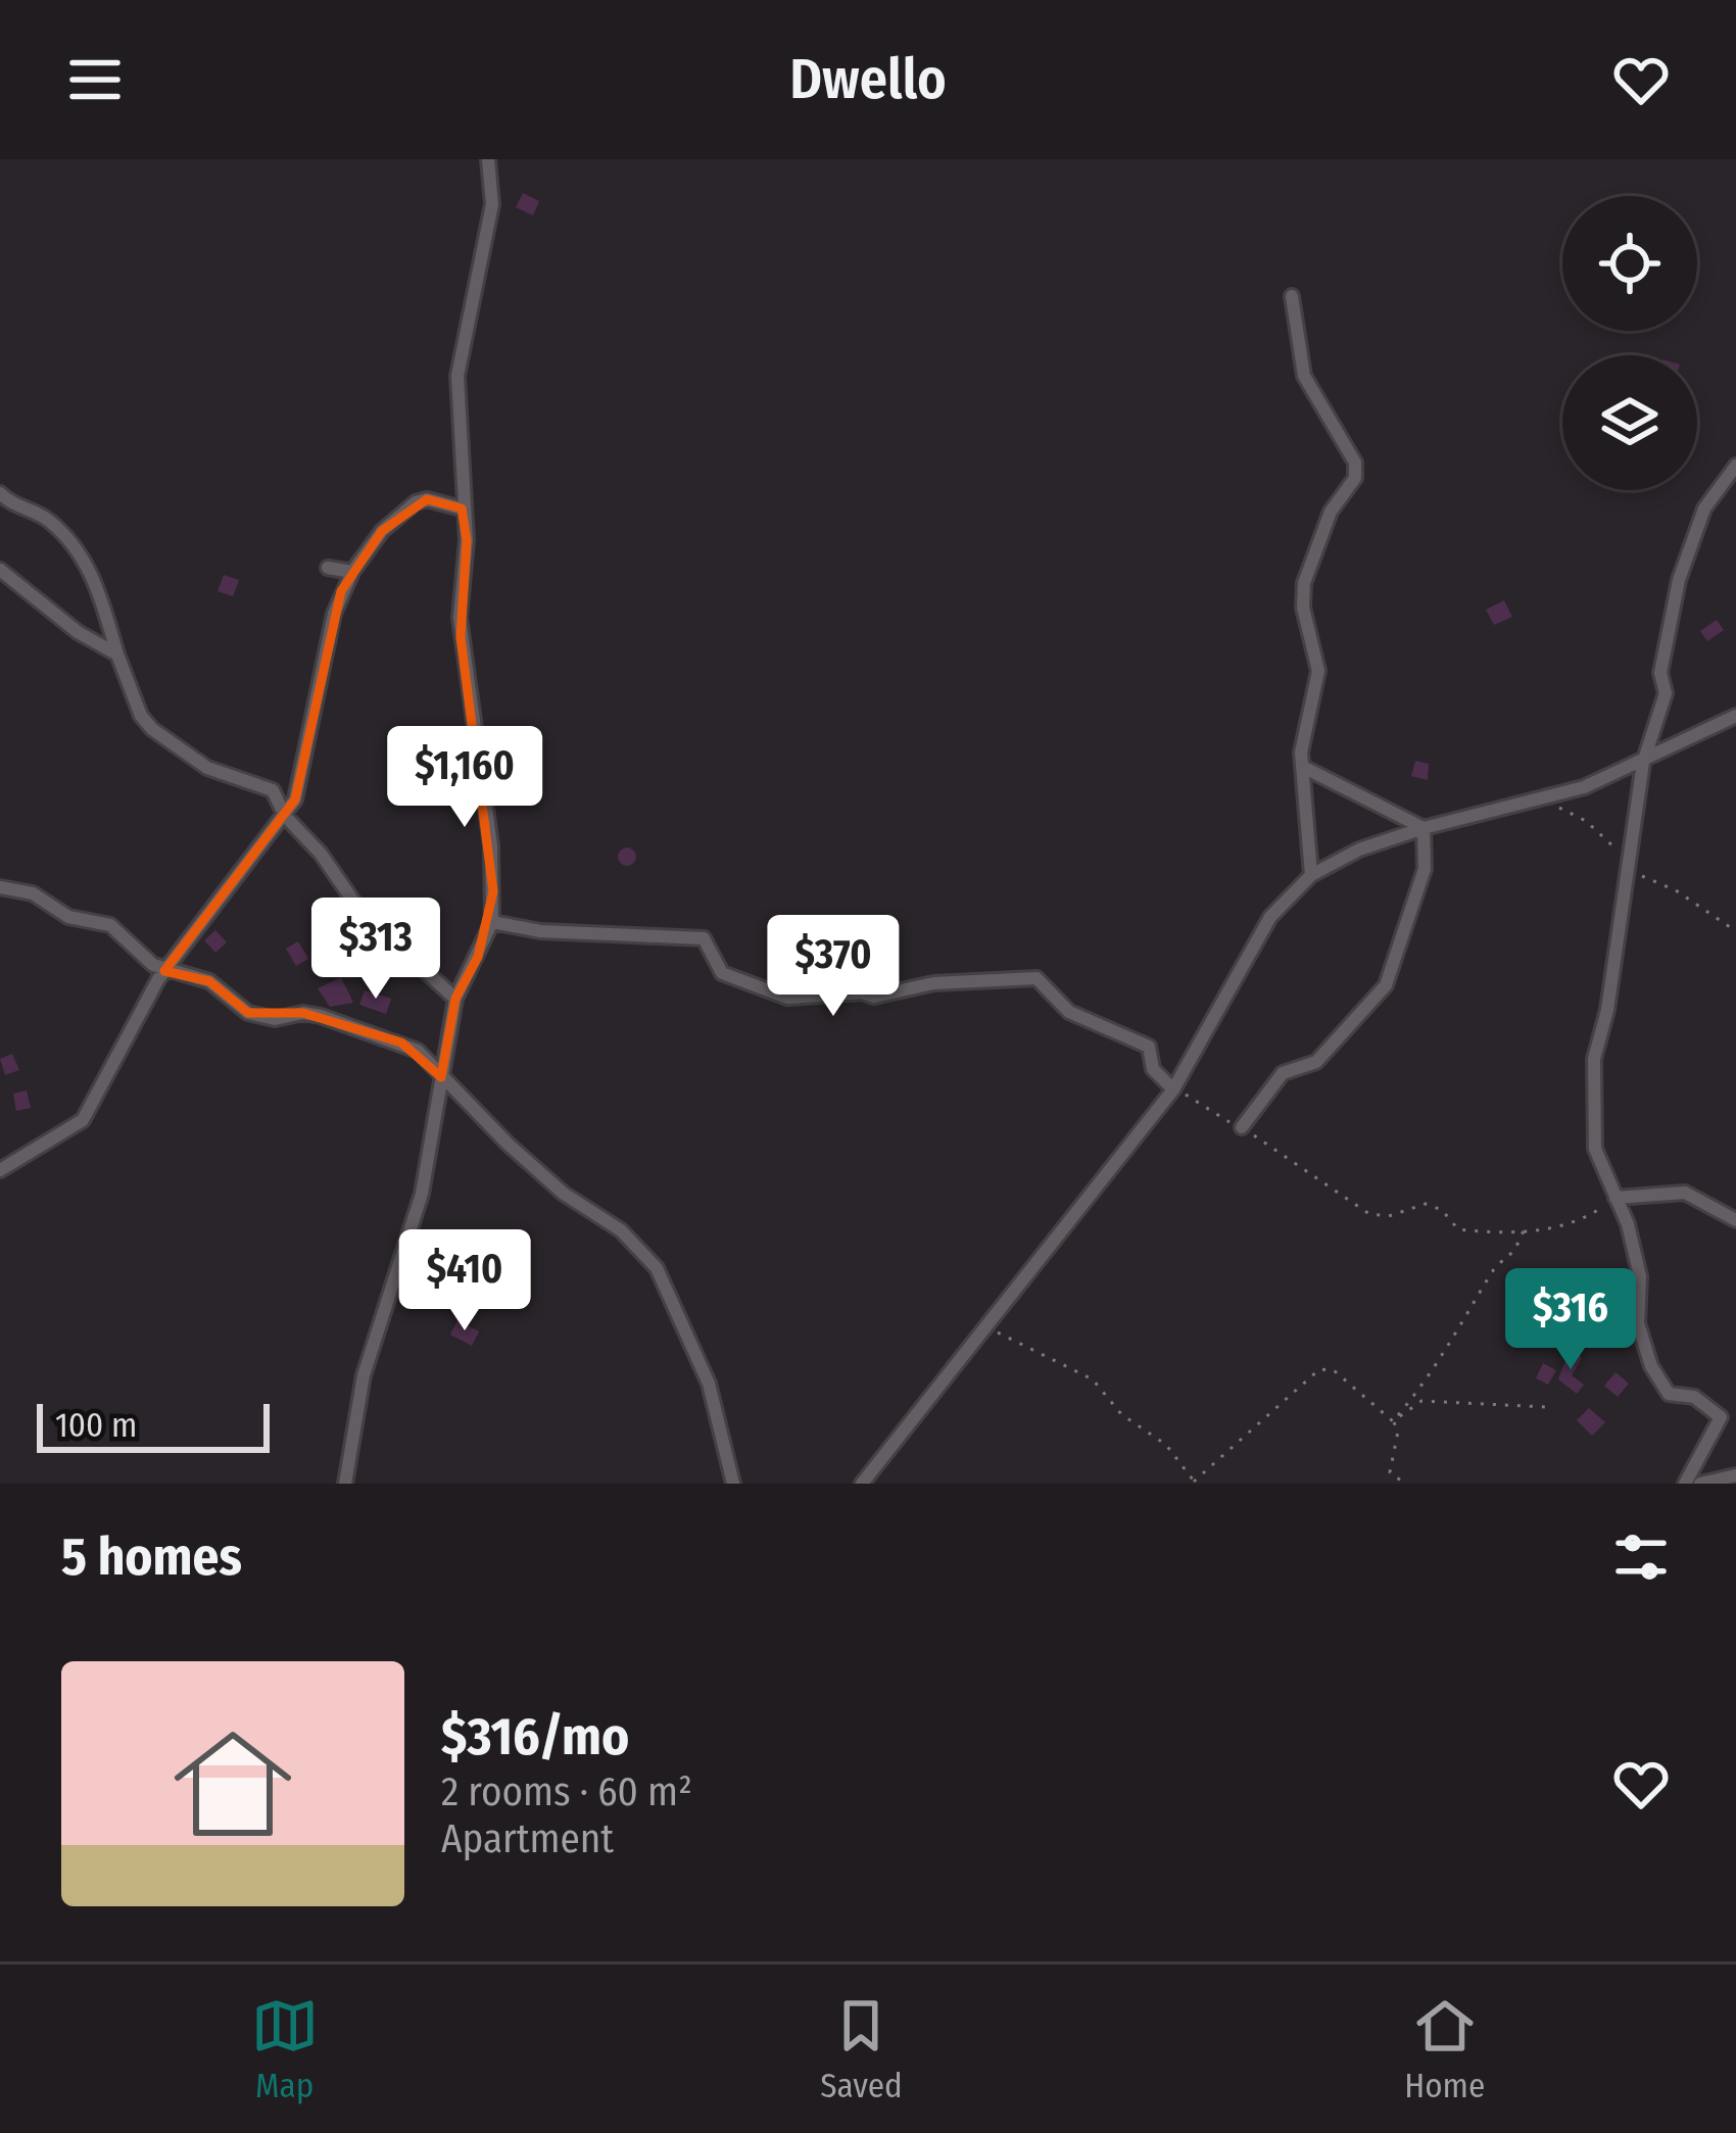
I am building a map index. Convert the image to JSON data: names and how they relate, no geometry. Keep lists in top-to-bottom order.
{
  "scale_bar": "100 m",
  "page": {
    "header": "Dwello",
    "price": [
      "$1,160",
      "$313",
      "$370",
      "$410",
      "$316"
    ],
    "scale": "100 m",
    "heading": "5 homes",
    "list": [
      {
        "name": "$316/mo",
        "note": "2 rooms · 60 m² · Apartment"
      }
    ],
    "tabs": ["Map", "Saved", "Home"]
  }
}
